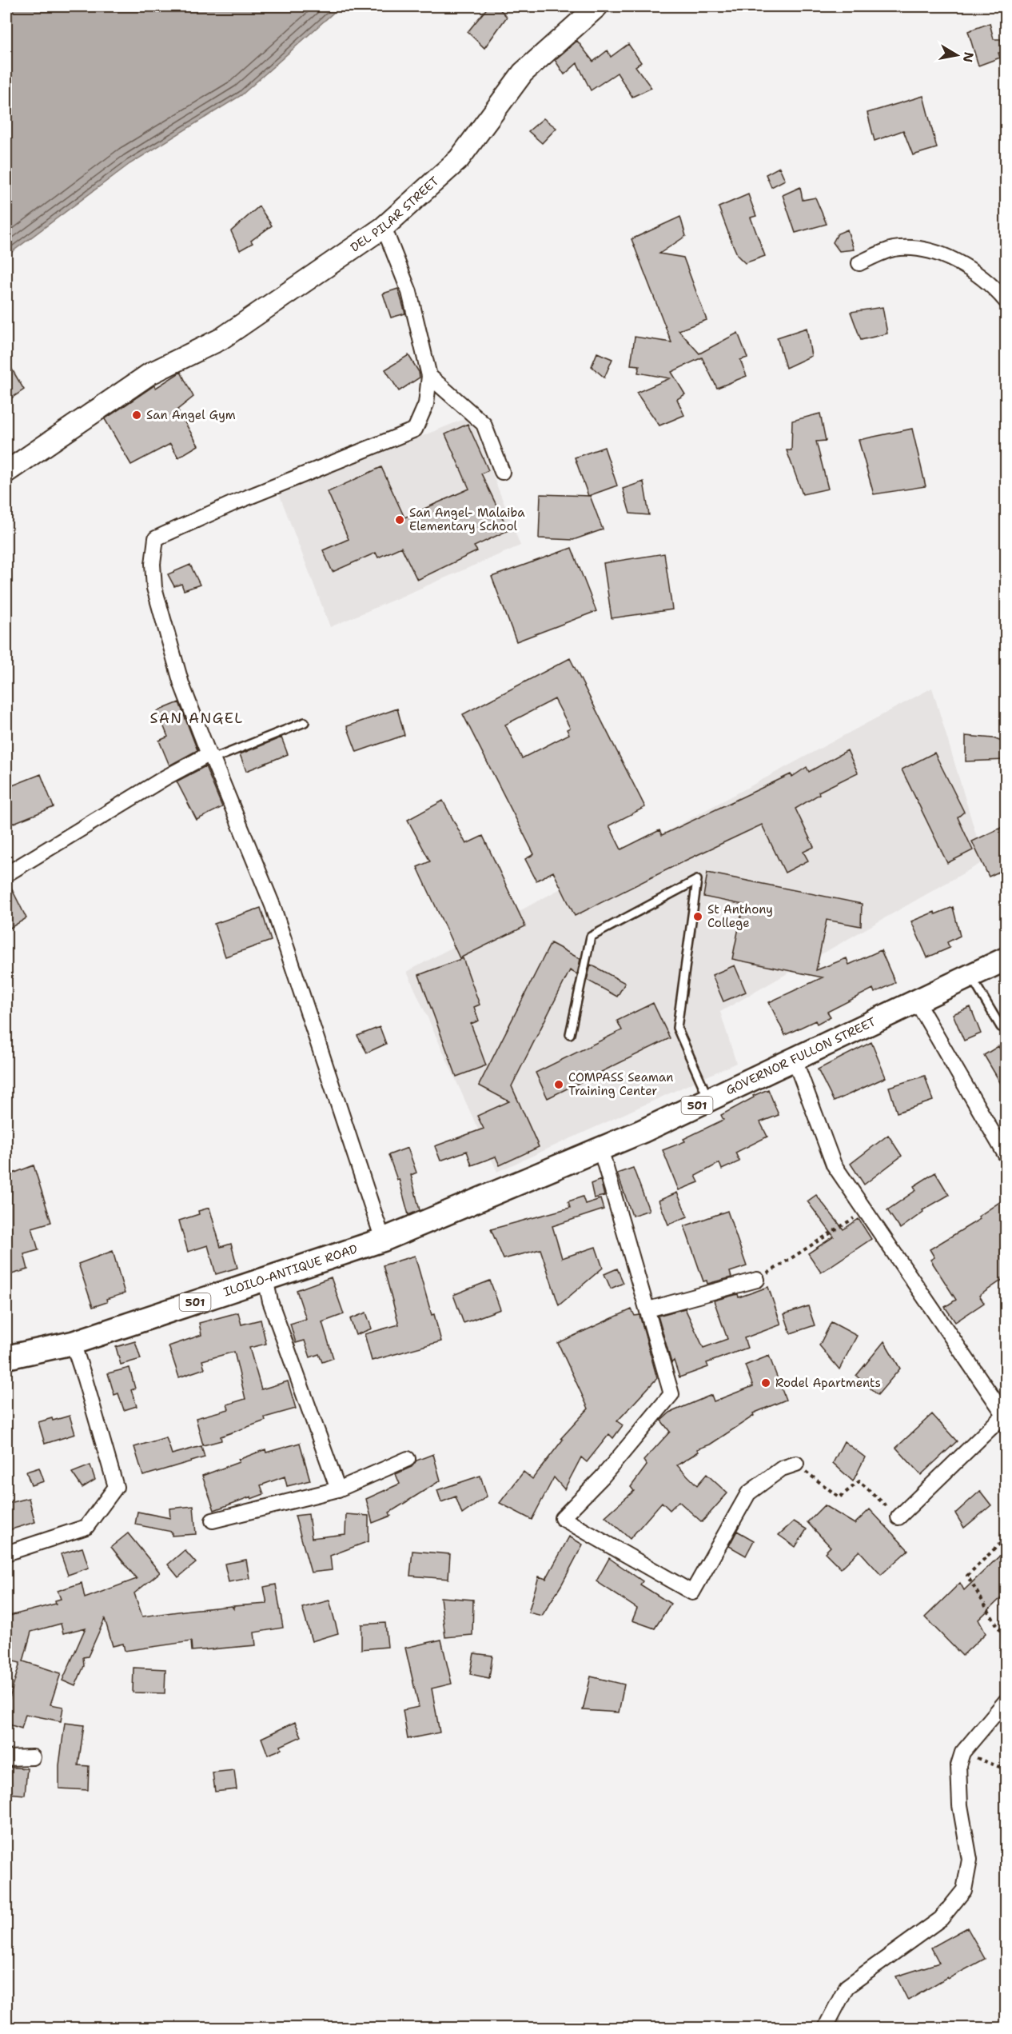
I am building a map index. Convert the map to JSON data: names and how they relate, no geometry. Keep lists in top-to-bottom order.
{
  "streets": {
    "main road": ["GOVERNOR FULLON STREET", "501", "ILOILO-ANTIQUE ROAD"],
    "street": ["DEL PILAR STREET"]
  },
  "crossings": [
    ["GOVERNOR FULLON STREET", "ILOILO-ANTIQUE ROAD"]
  ],
  "districts": ["SAN ANGEL"],
  "places": [
    "San Angel Gym",
    "San Angel- Malaiba Elementary School",
    "St Anthony College",
    "COMPASS Seaman Training Center",
    "Rodel Apartments"
  ],
  "north": "right"
}
